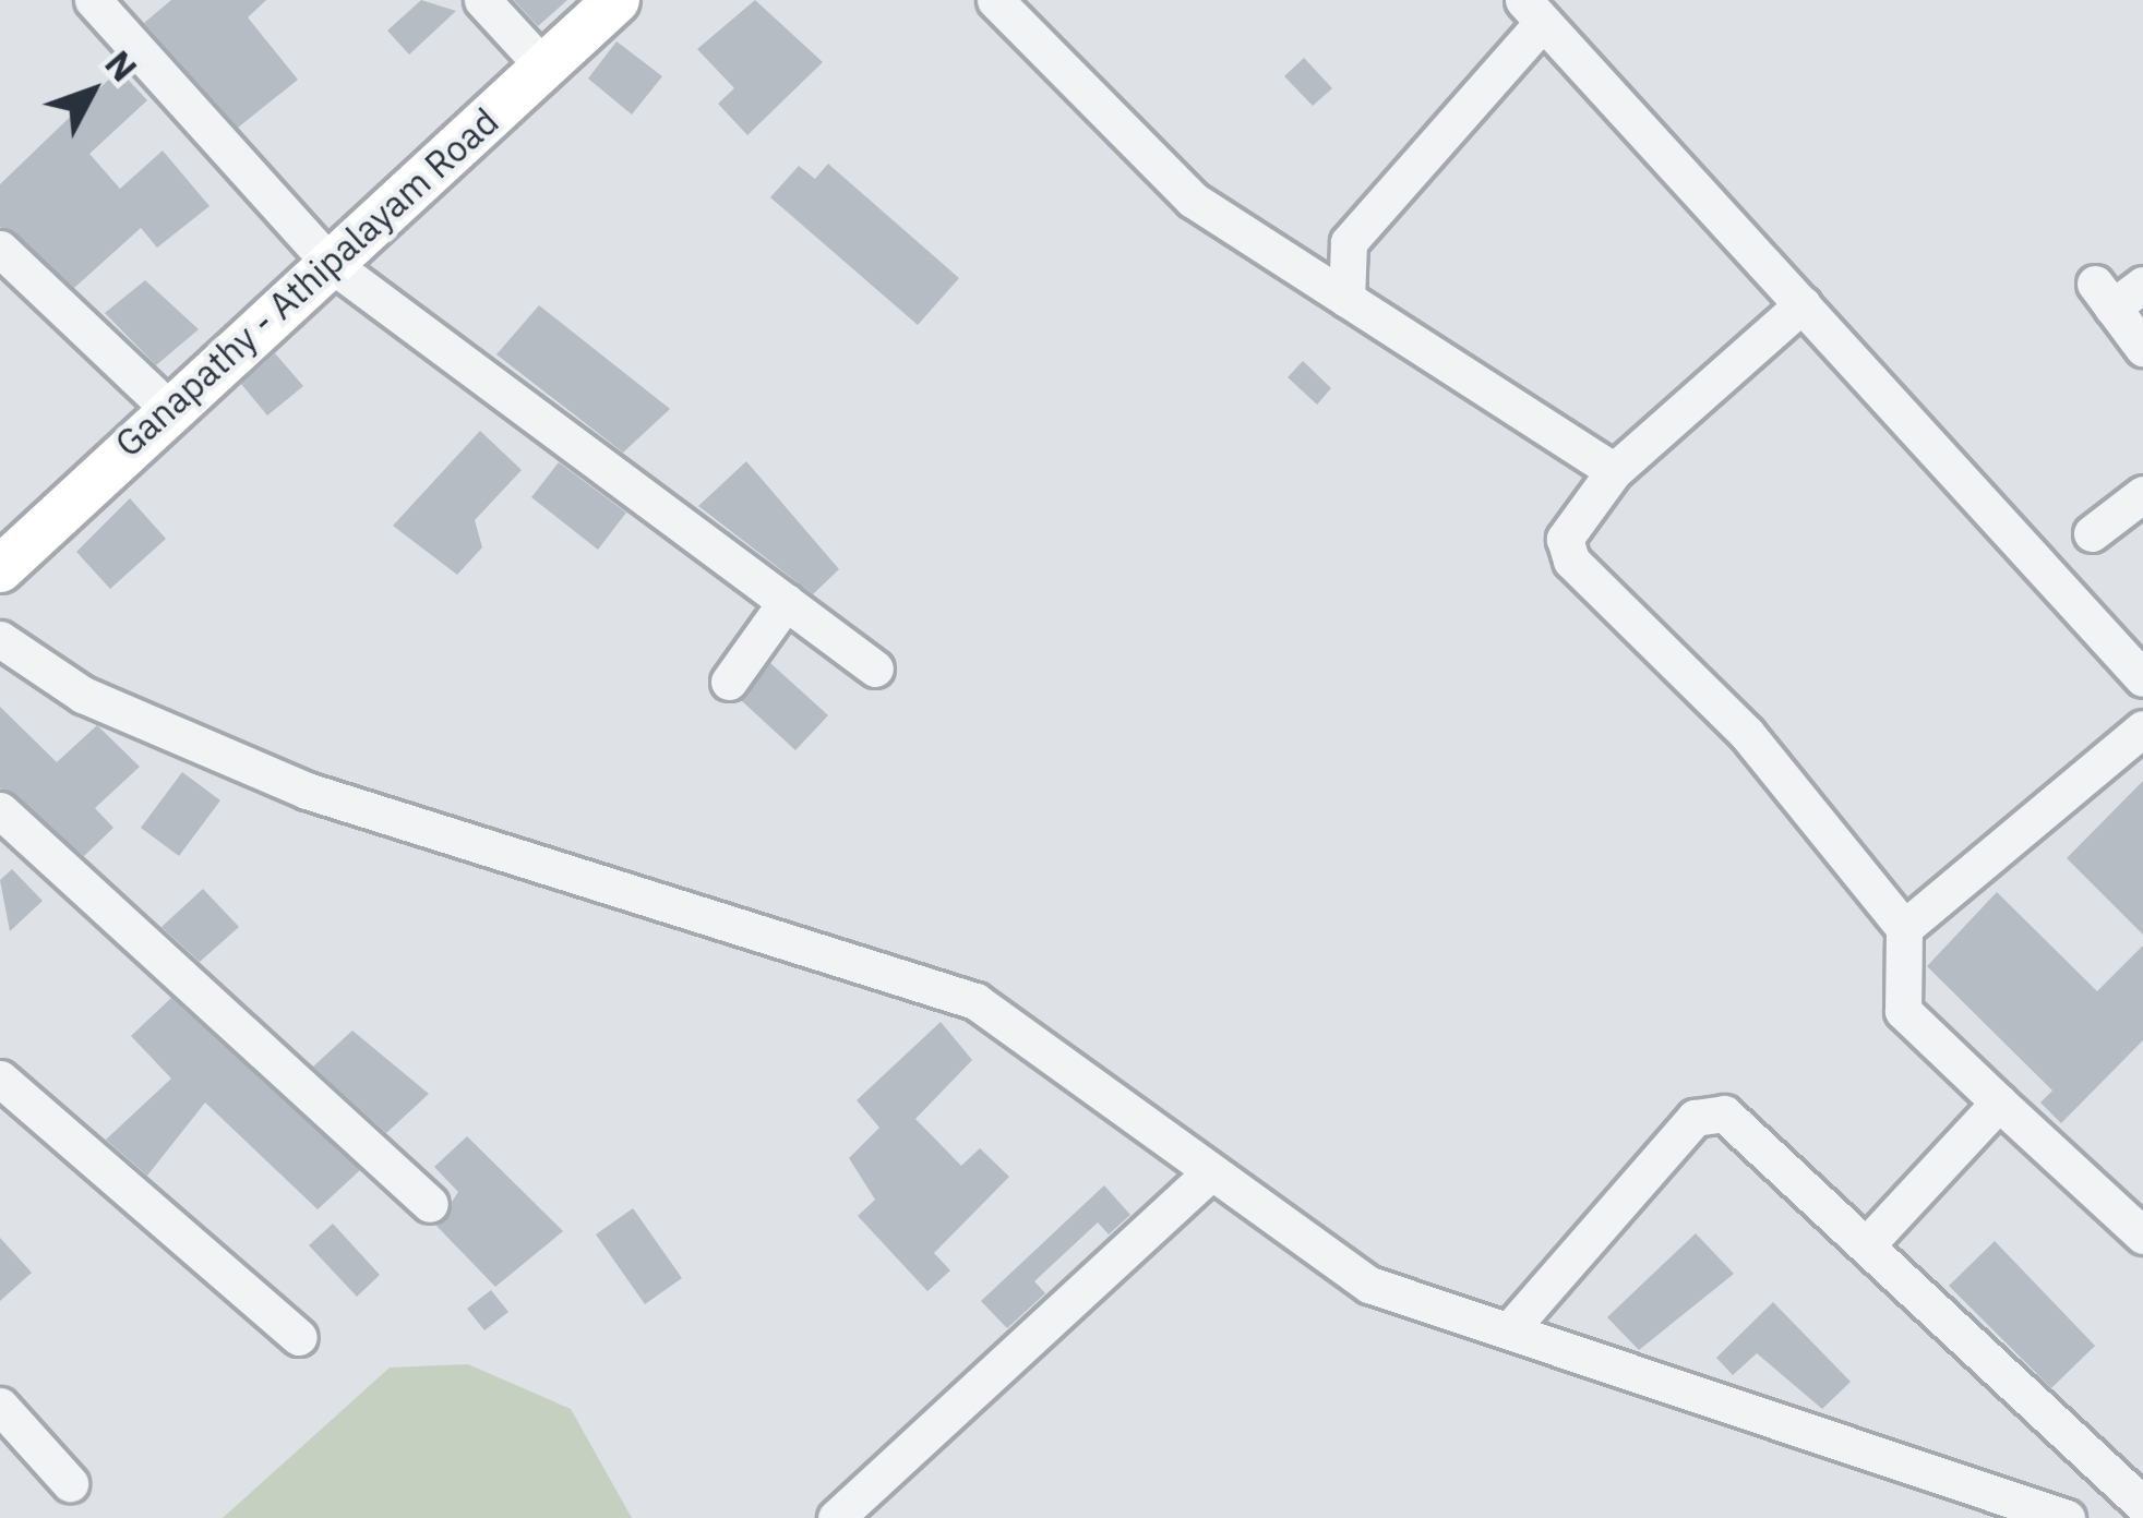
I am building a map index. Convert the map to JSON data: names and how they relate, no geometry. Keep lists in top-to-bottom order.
{
  "streets": {
    "main road": ["Ganapathy - Athipalayam Road"]
  },
  "north": "top right"
}
